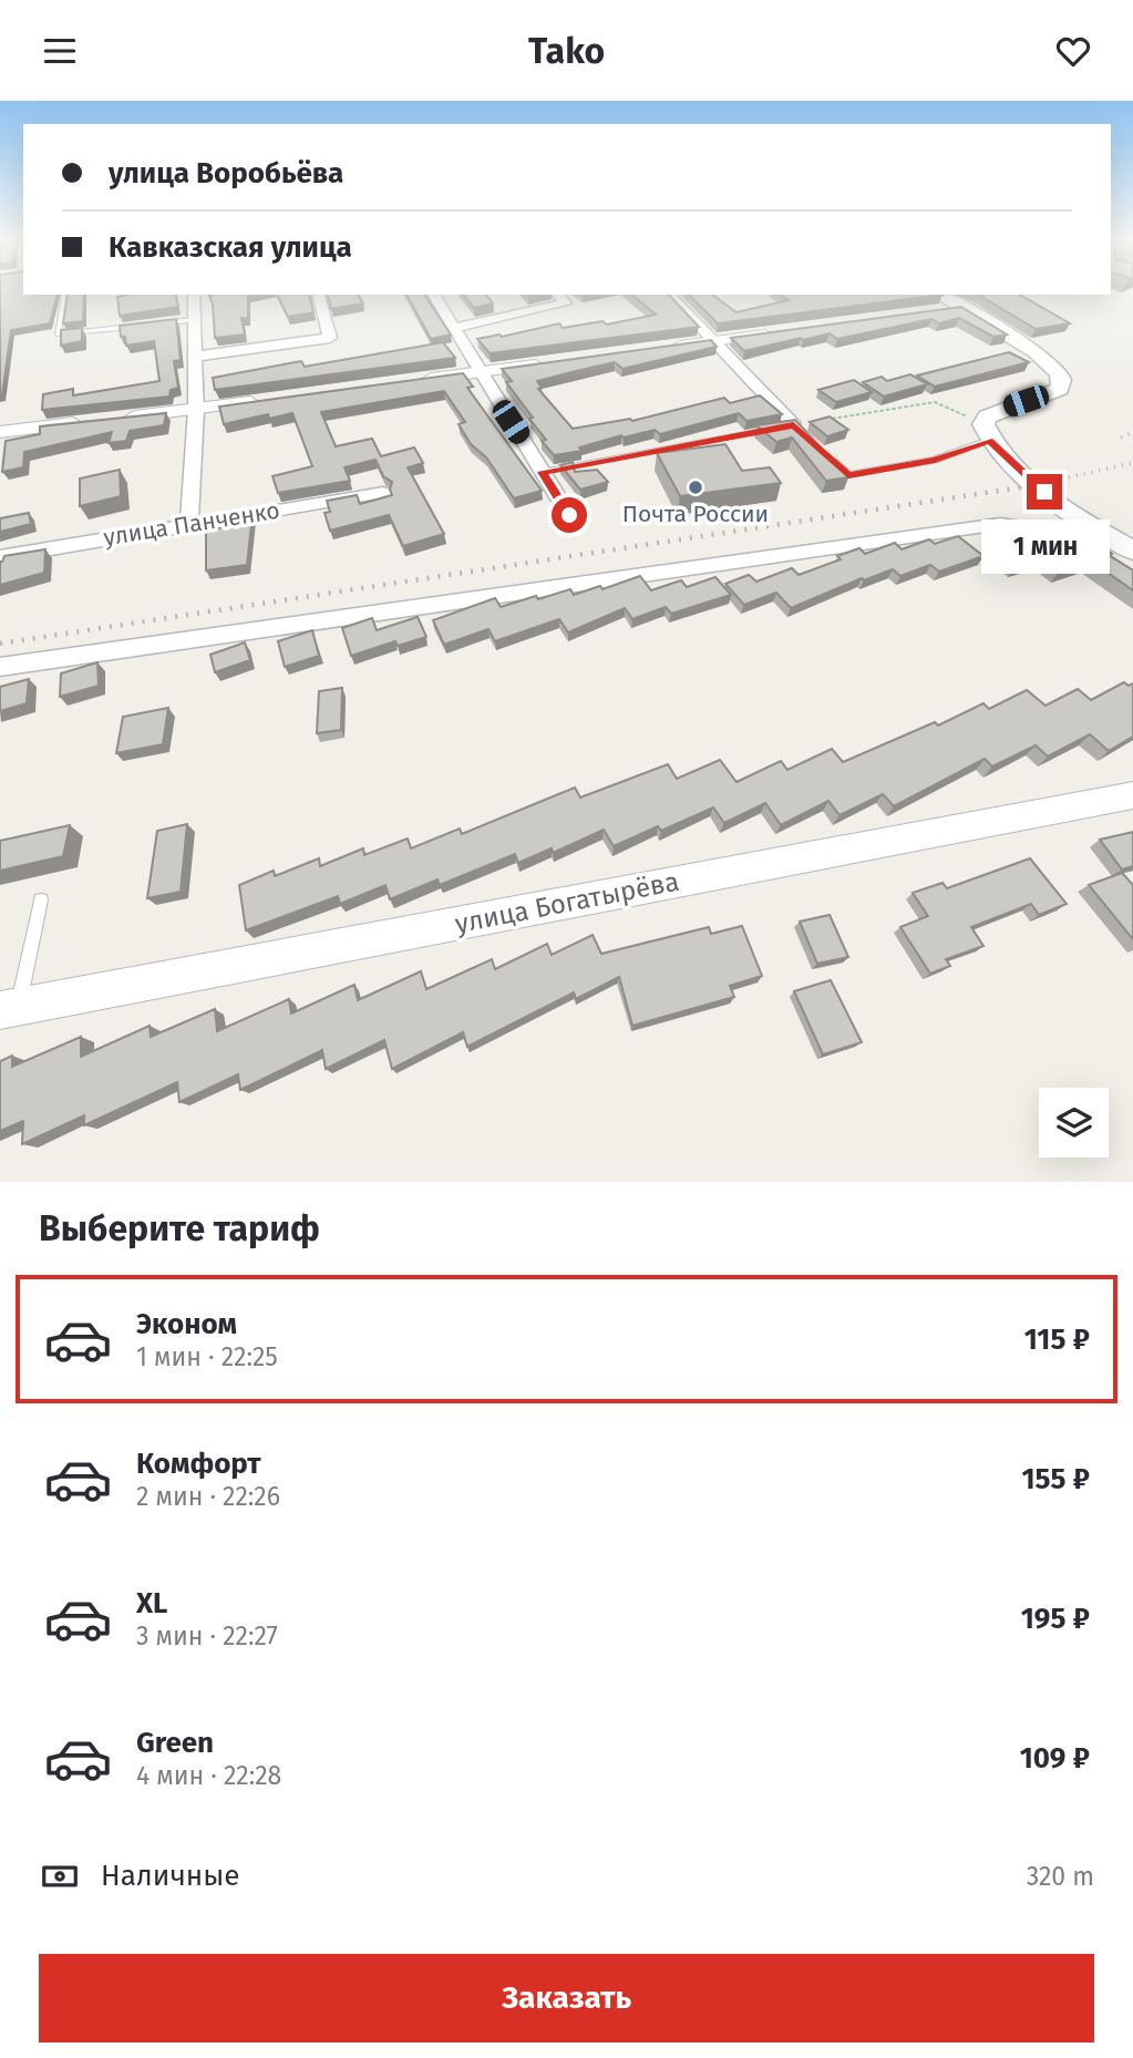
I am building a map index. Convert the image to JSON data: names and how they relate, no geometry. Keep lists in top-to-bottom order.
{
  "streets": {
    "street": ["улица Панченко", "улица Богатырёва"]
  },
  "places": ["Почта России"],
  "page": {
    "header": "Tako",
    "banner": ["улица Воробьёва", "Кавказская улица"],
    "bubble": "1 мин",
    "heading": "Выберите тариф",
    "list": [
      {
        "name": "Эконом",
        "note": "1 мин · 22:25",
        "value": "115 ₽"
      },
      {
        "name": "Комфорт",
        "note": "2 мин · 22:26",
        "value": "155 ₽"
      },
      {
        "name": "XL",
        "note": "3 мин · 22:27",
        "value": "195 ₽"
      },
      {
        "name": "Green",
        "note": "4 мин · 22:28",
        "value": "109 ₽"
      }
    ],
    "pay": ["Наличные", "320 m"],
    "buttons": "Заказать"
  }
}
